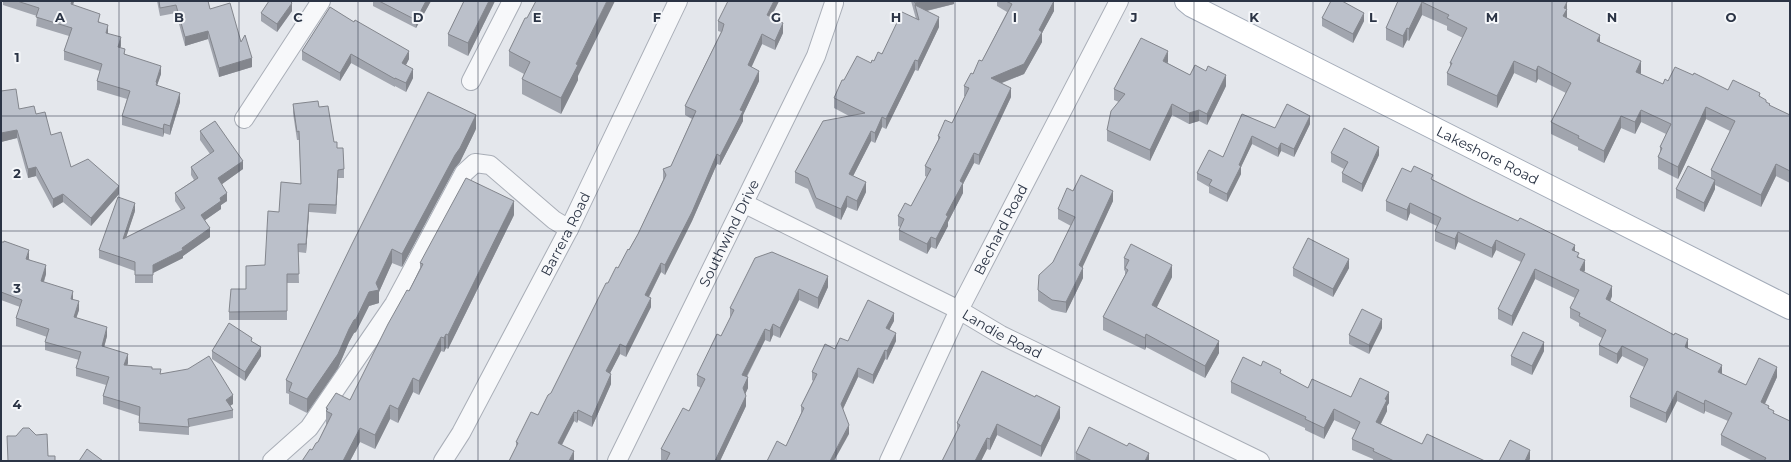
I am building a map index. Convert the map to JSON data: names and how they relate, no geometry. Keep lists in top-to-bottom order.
{
  "streets": {
    "main road": ["Lakeshore Road"],
    "street": [
      "Bechard Road",
      "Barrera Road",
      "Southwind Drive",
      "Landie Road"
    ]
  },
  "crossings": [
    ["Bechard Road", "Landie Road"],
    ["Southwind Drive", "Landie Road"]
  ],
  "grid": {
    "columns": [
      "A",
      "B",
      "C",
      "D",
      "E",
      "F",
      "G",
      "H",
      "I",
      "J",
      "K",
      "L",
      "M",
      "N",
      "O"
    ],
    "rows": [
      "1",
      "2",
      "3",
      "4"
    ]
  }
}
